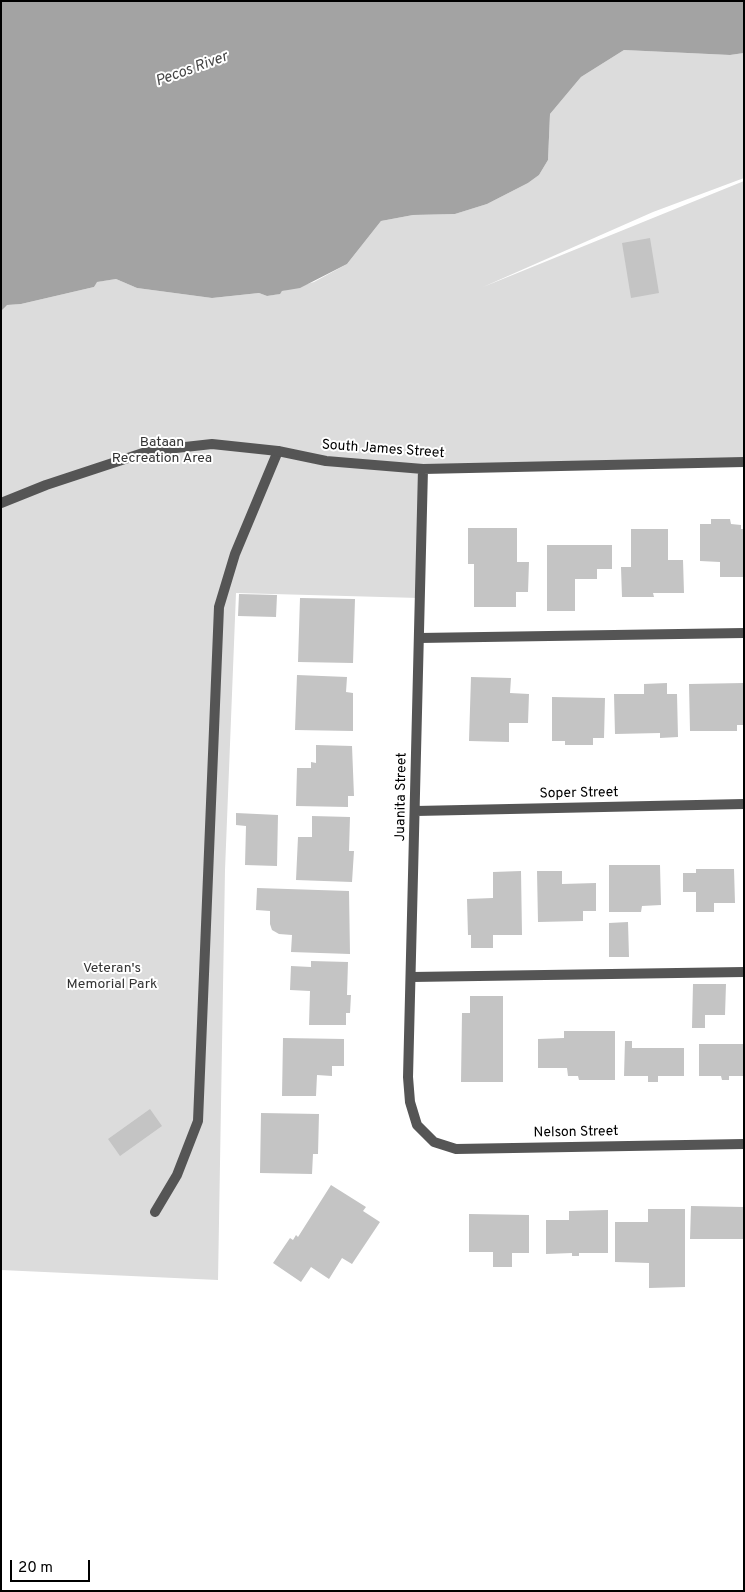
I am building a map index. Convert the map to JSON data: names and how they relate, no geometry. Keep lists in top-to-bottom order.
{
  "streets": {
    "street": [
      "South James Street",
      "Soper Street",
      "Juanita Street",
      "Nelson Street"
    ]
  },
  "crossings": [
    ["South James Street", "Juanita Street"],
    ["Soper Street", "Juanita Street"],
    ["Juanita Street", "Nelson Street"]
  ],
  "water": ["Pecos River"],
  "parks": ["Bataan Recreation Area", "Veteran's Memorial Park"],
  "scale_bar": "20 m"
}
